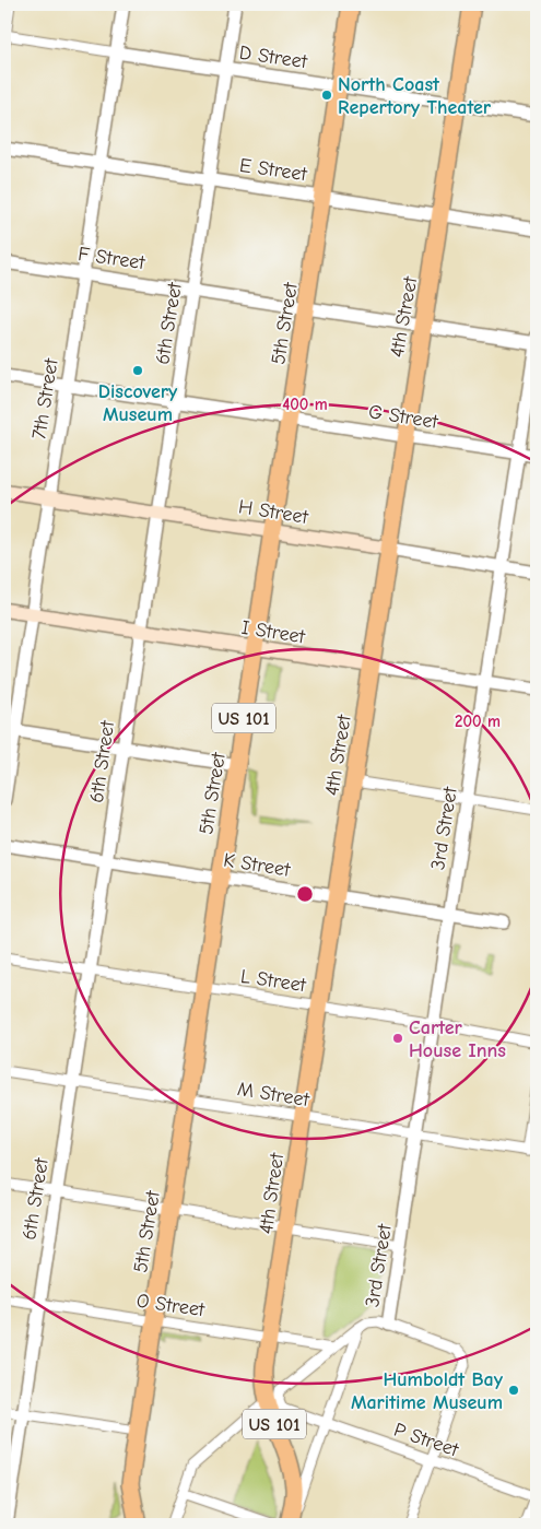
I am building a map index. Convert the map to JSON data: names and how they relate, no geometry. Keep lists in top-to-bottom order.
{
  "streets": {
    "highway": ["4th Street", "5th Street", "US 101"],
    "main road": ["H Street", "I Street"],
    "street": [
      "D Street",
      "E Street",
      "F Street",
      "6th Street",
      "7th Street",
      "G Street",
      "3rd Street",
      "K Street",
      "L Street",
      "M Street",
      "O Street",
      "P Street"
    ]
  },
  "crossings": [
    ["D Street", "4th Street"],
    ["D Street", "6th Street"],
    ["D Street", "5th Street"],
    ["D Street", "7th Street"],
    ["E Street", "4th Street"],
    ["E Street", "6th Street"],
    ["E Street", "5th Street"],
    ["E Street", "7th Street"],
    ["F Street", "4th Street"],
    ["F Street", "6th Street"],
    ["F Street", "5th Street"],
    ["F Street", "7th Street"],
    ["F Street", "3rd Street"],
    ["4th Street", "G Street"],
    ["4th Street", "H Street"],
    ["4th Street", "I Street"],
    ["4th Street", "K Street"],
    ["4th Street", "L Street"],
    ["4th Street", "M Street"],
    ["4th Street", "O Street"],
    ["4th Street", "P Street"],
    ["6th Street", "G Street"],
    ["6th Street", "H Street"],
    ["6th Street", "I Street"],
    ["6th Street", "K Street"],
    ["6th Street", "L Street"],
    ["6th Street", "M Street"],
    ["6th Street", "O Street"],
    ["5th Street", "G Street"],
    ["5th Street", "H Street"],
    ["5th Street", "I Street"],
    ["5th Street", "K Street"],
    ["5th Street", "L Street"],
    ["5th Street", "M Street"],
    ["5th Street", "O Street"],
    ["7th Street", "G Street"],
    ["7th Street", "H Street"],
    ["7th Street", "I Street"],
    ["G Street", "3rd Street"],
    ["H Street", "3rd Street"],
    ["I Street", "3rd Street"],
    ["3rd Street", "K Street"],
    ["3rd Street", "L Street"],
    ["3rd Street", "M Street"]
  ],
  "places": [
    "North Coast Repertory Theater",
    "Discovery Museum",
    "Carter House Inns",
    "Humboldt Bay Maritime Museum"
  ],
  "rings": ["400 m", "200 m"]
}
